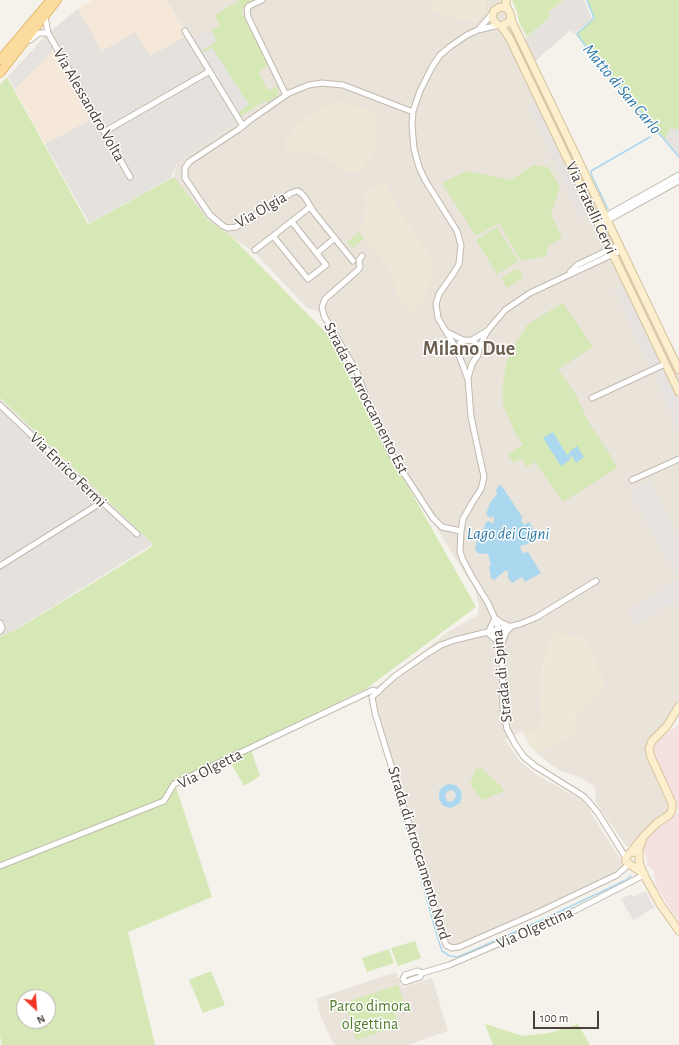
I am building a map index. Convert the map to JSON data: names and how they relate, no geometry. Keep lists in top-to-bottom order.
{
  "streets": {
    "street": [
      "Via Alessandro Volta",
      "Via Fratelli Cervi",
      "Via Olgia",
      "Strada di Arroccamento Est",
      "Via Enrico Fermi",
      "Strada di Spina",
      "Via Olgetta",
      "Strada di Arroccamento Nord",
      "Via Olgettina"
    ]
  },
  "crossings": [
    ["Strada di Arroccamento Est", "Strada di Spina"],
    ["Strada di Spina", "Strada di Arroccamento Nord"],
    ["Via Olgetta", "Strada di Arroccamento Nord"]
  ],
  "districts": ["Milano Due"],
  "water": ["Matto di San Carlo", "Lago dei Cigni"],
  "parks": ["Parco dimora olgettina"],
  "scale_bar": "100 m",
  "north": "bottom right"
}
